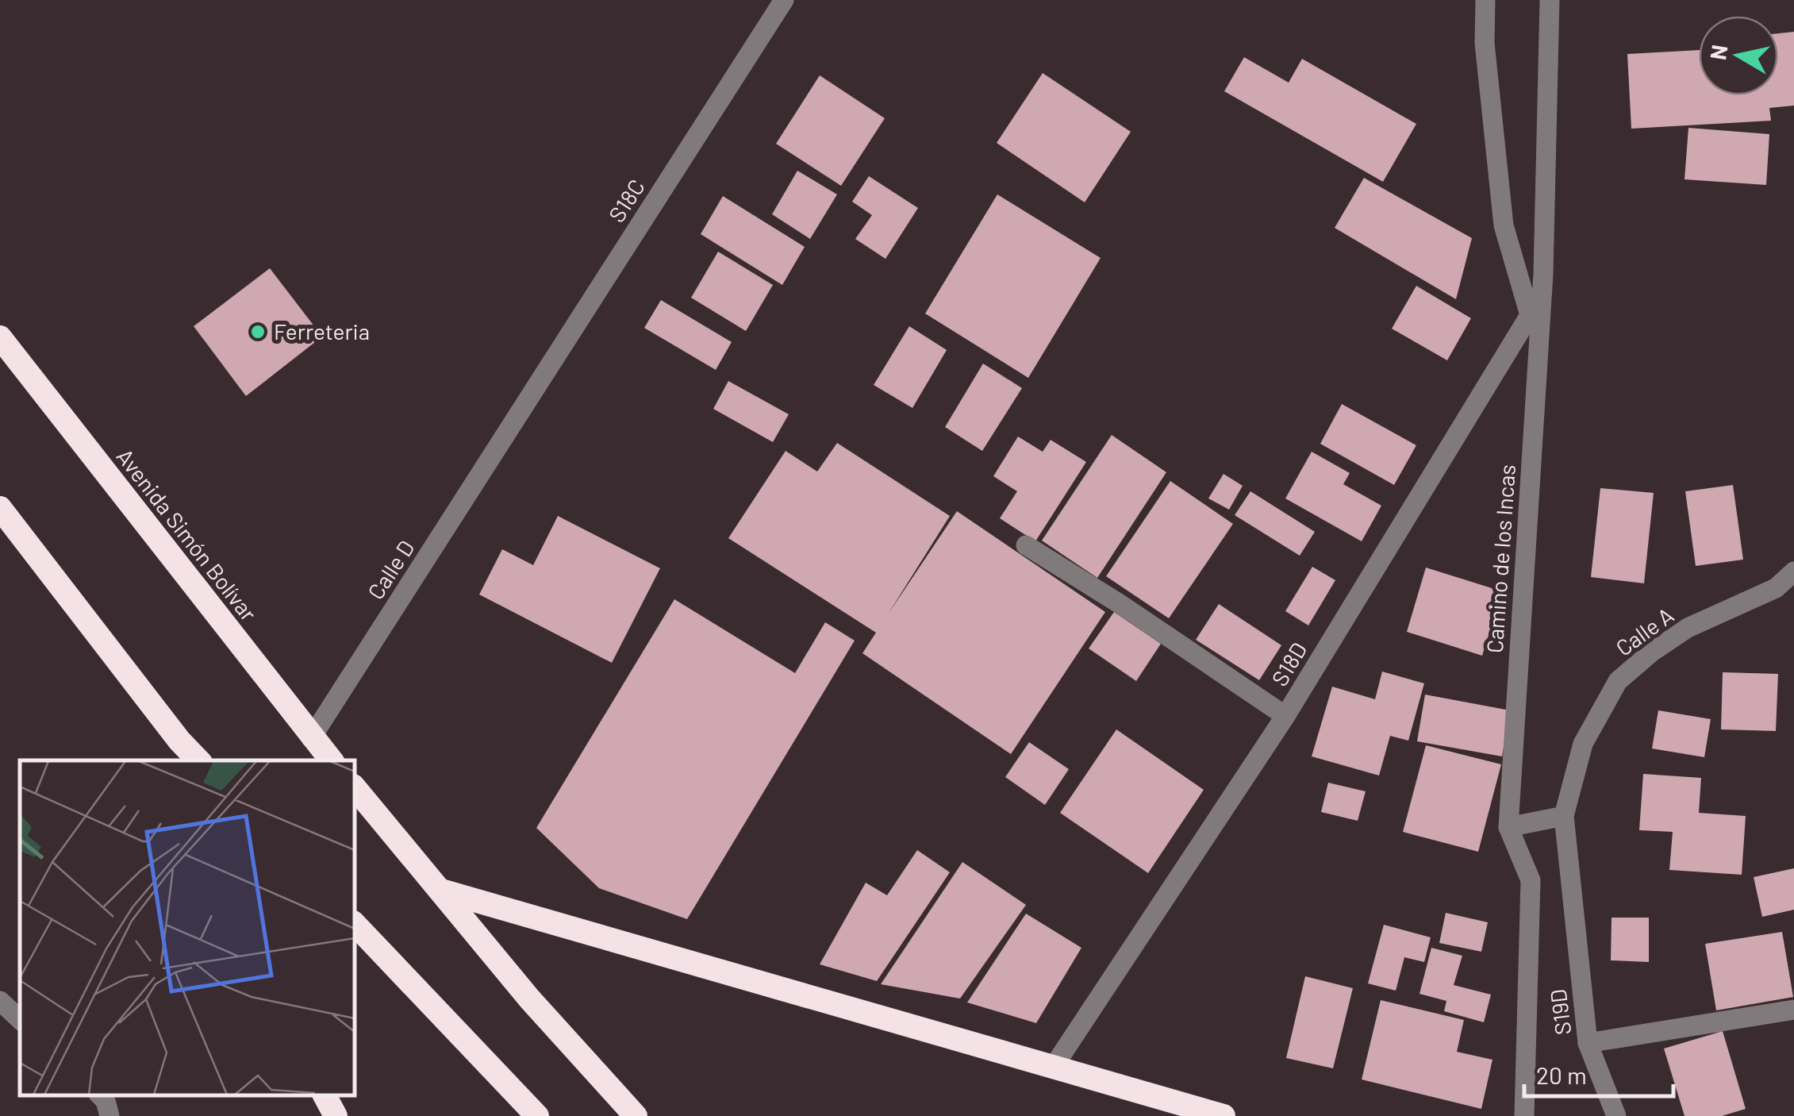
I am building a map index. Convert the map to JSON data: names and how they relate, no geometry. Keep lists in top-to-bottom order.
{
  "streets": {
    "highway": ["Avenida Simón Bolívar"],
    "street": [
      "S18C",
      "Camino de los Incas",
      "Calle D",
      "Calle A",
      "S18D",
      "S19D"
    ]
  },
  "crossings": [
    ["S18C", "Calle D"],
    ["Avenida Simón Bolívar", "Calle D"],
    ["Camino de los Incas", "S18D"],
    ["Calle A", "S19D"]
  ],
  "places": ["Ferreteria"],
  "scale_bar": "20 m",
  "north": "left"
}
